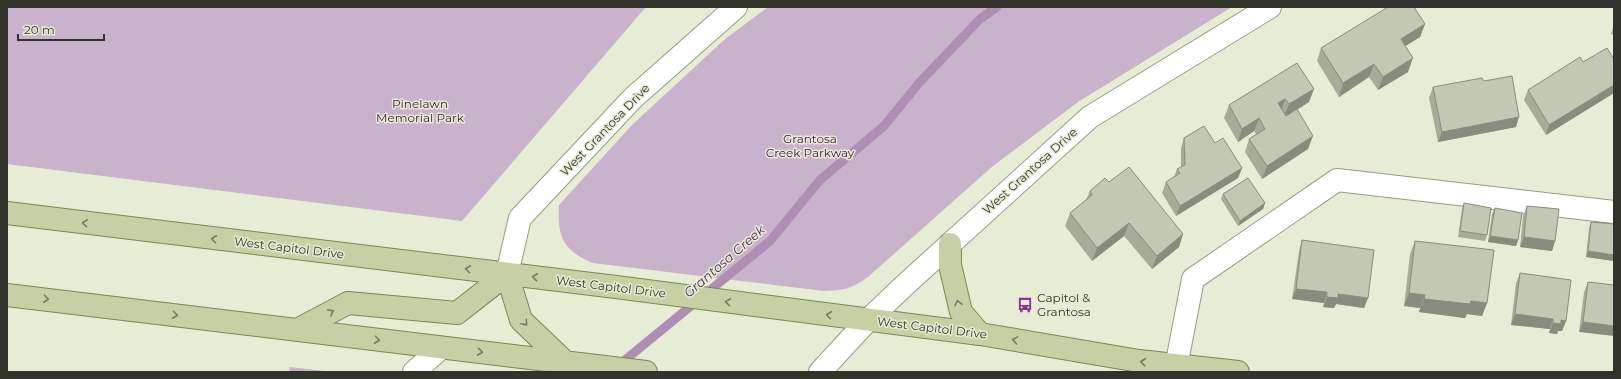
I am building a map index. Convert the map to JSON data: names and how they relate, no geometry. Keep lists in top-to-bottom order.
{
  "streets": {
    "main road": ["West Capitol Drive"],
    "street": ["West Grantosa Drive"]
  },
  "crossings": [
    ["West Grantosa Drive", "West Capitol Drive"]
  ],
  "water": ["Grantosa Creek"],
  "parks": ["Pinelawn Memorial Park", "Grantosa Creek Parkway"],
  "places": {
    "bus stop": ["Capitol & Grantosa"]
  },
  "scale_bar": "20 m"
}
